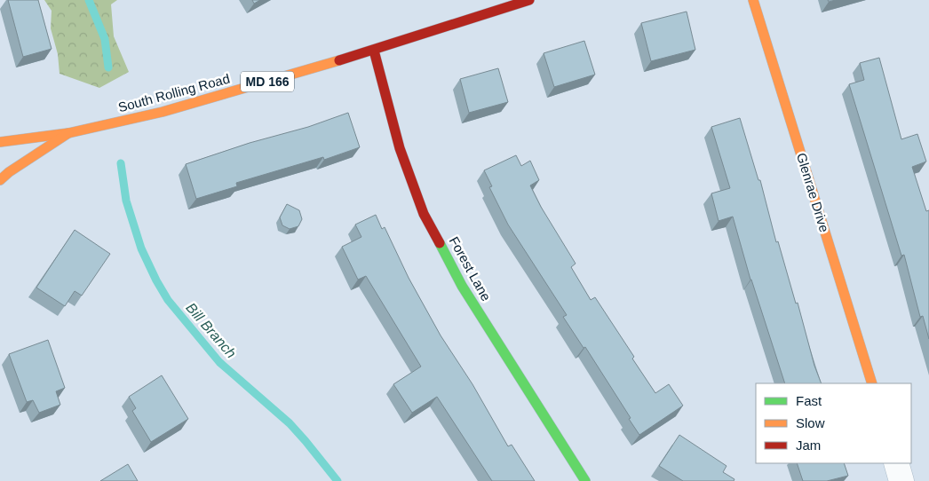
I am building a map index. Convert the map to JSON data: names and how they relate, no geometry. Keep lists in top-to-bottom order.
{
  "streets": {
    "street": [
      "MD 166",
      "South Rolling Road",
      "Glenrae Drive",
      "Forest Lane"
    ]
  },
  "crossings": [
    ["South Rolling Road", "Forest Lane"]
  ],
  "water": ["Bill Branch"],
  "legend": ["Fast", "Slow", "Jam"]
}
